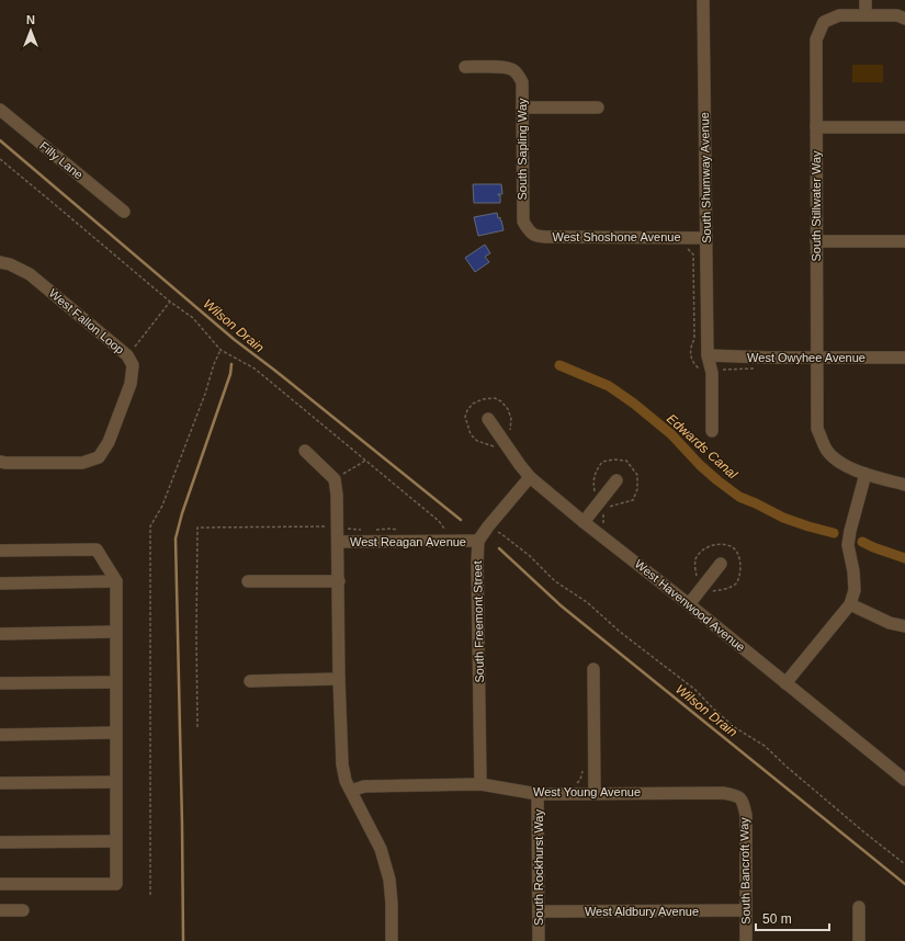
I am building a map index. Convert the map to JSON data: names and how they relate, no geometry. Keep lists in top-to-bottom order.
{
  "streets": {
    "street": [
      "South Sapling Way",
      "Filly Lane",
      "South Shumway Avenue",
      "South Stillwater Way",
      "West Shoshone Avenue",
      "West Fallon Loop",
      "West Owyhee Avenue",
      "West Reagan Avenue",
      "West Havenwood Avenue",
      "South Freemont Street",
      "West Young Avenue",
      "South Rockhurst Way",
      "South Bancroft Way",
      "West Aldbury Avenue"
    ]
  },
  "crossings": [
    ["South Sapling Way", "West Shoshone Avenue"],
    ["South Shumway Avenue", "West Shoshone Avenue"],
    ["South Shumway Avenue", "West Owyhee Avenue"],
    ["South Stillwater Way", "West Owyhee Avenue"],
    ["West Reagan Avenue", "South Freemont Street"],
    ["South Freemont Street", "West Young Avenue"],
    ["West Young Avenue", "South Rockhurst Way"],
    ["West Young Avenue", "South Bancroft Way"],
    ["South Rockhurst Way", "West Aldbury Avenue"],
    ["South Bancroft Way", "West Aldbury Avenue"]
  ],
  "water": ["Wilson Drain", "Edwards Canal"],
  "scale_bar": "50 m",
  "north": "top"
}
